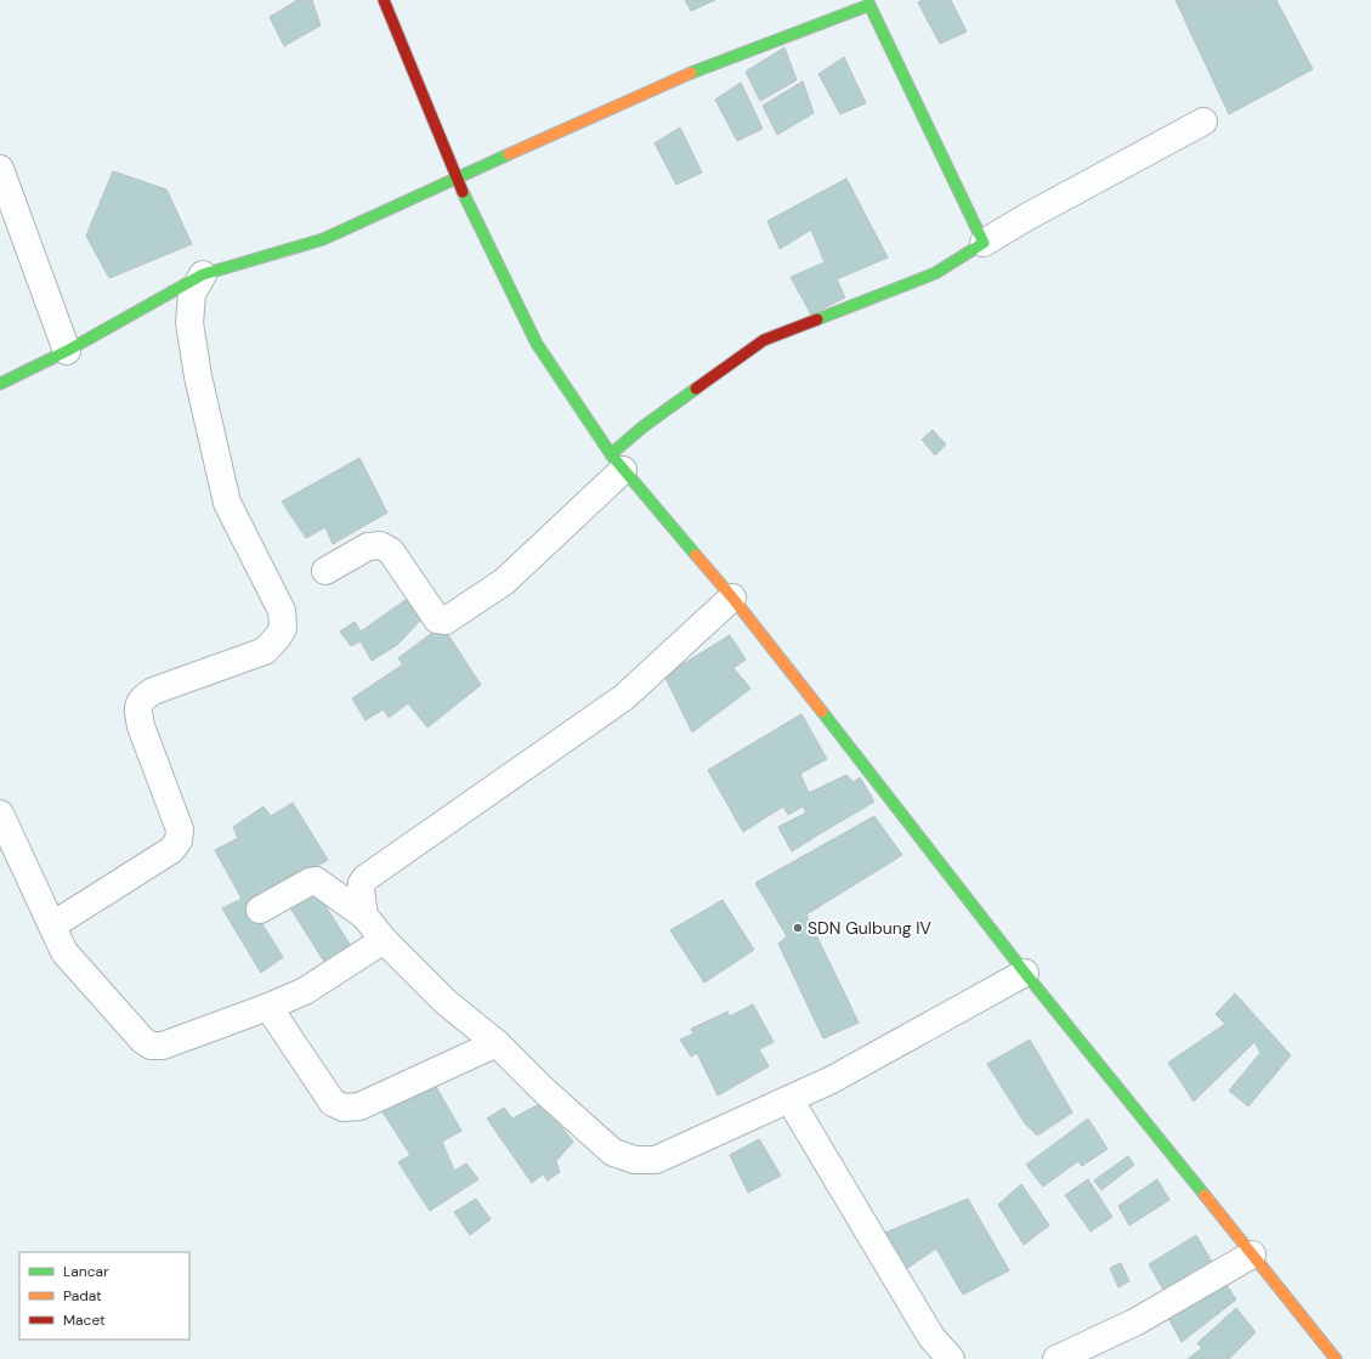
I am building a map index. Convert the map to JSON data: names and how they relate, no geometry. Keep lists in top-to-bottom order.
{
  "places": ["SDN Gulbung IV"],
  "legend": ["Lancar", "Padat", "Macet"]
}
